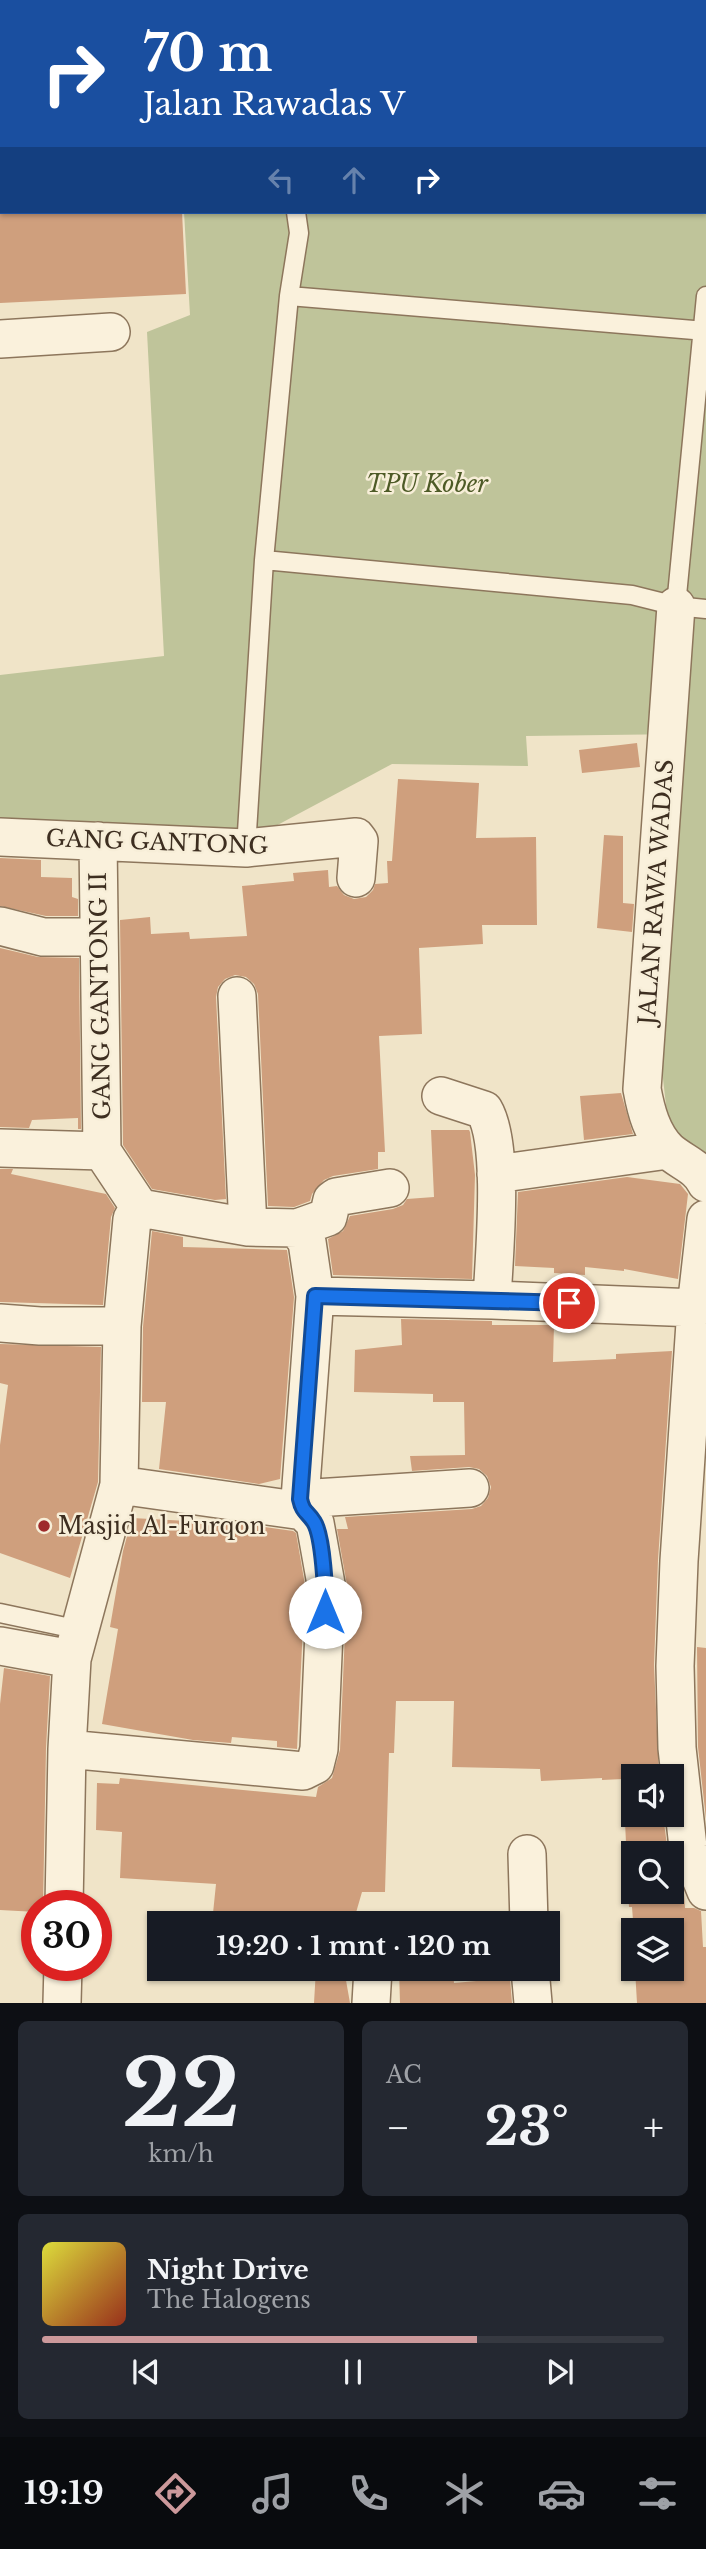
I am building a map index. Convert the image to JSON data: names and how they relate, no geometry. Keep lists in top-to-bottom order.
{
  "streets": {
    "street": ["GANG GANTONG", "JALAN RAWA WADAS", "GANG GANTONG II"]
  },
  "crossings": [
    ["GANG GANTONG", "GANG GANTONG II"]
  ],
  "parks": ["TPU Kober"],
  "places": ["Masjid Al-Furqon"],
  "page": {
    "turn": ["70 m", "Jalan Rawadas V"],
    "limit": "30",
    "trip": "19:20 · 1 mnt · 120 m",
    "tile": [
      ["22", "km/h"],
      "AC"
    ],
    "heat": ["−", "23°", "+"],
    "song": ["Night Drive", "The Halogens"],
    "tabs": "19:19"
  }
}
